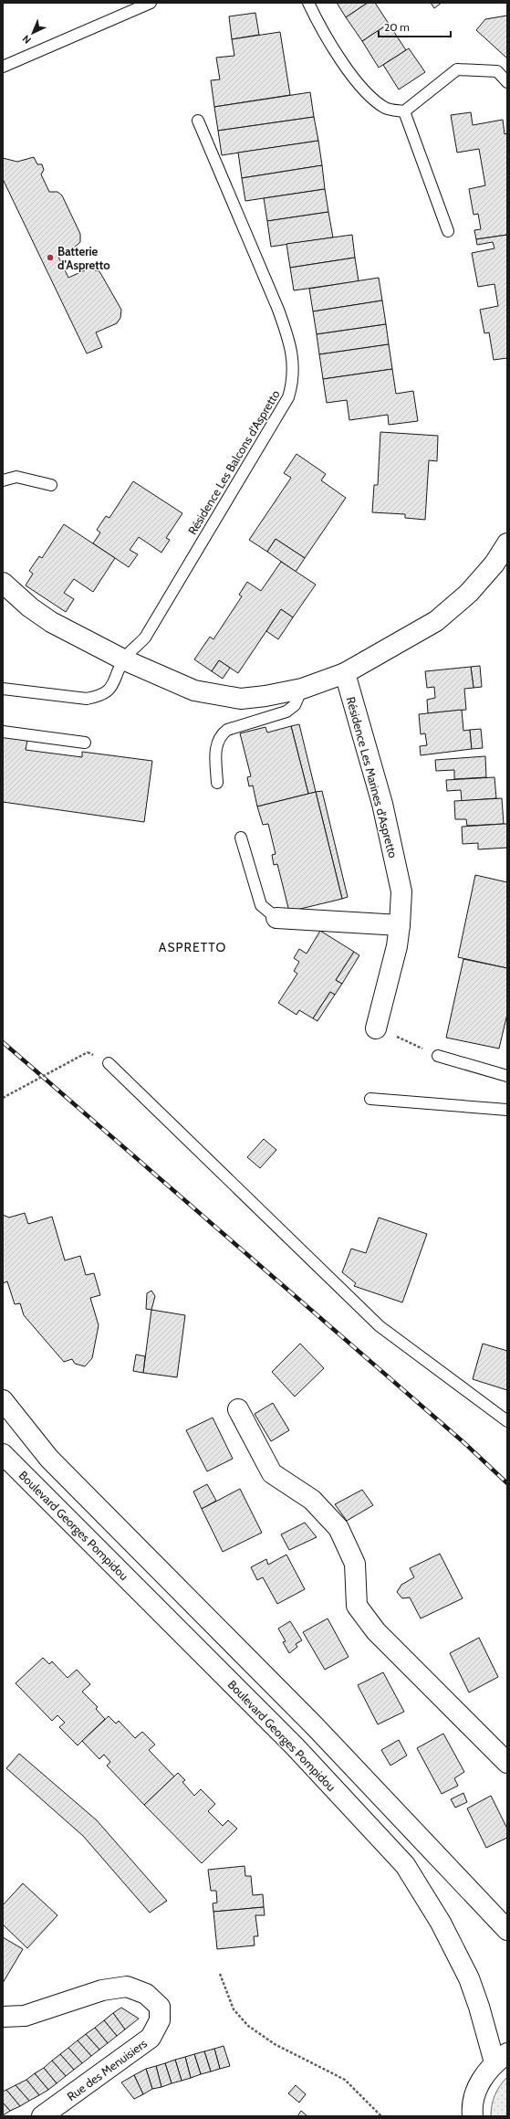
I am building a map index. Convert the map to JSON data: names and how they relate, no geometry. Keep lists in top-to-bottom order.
{
  "streets": {
    "street": ["Résidence Les Marines d'Aspretto", "Boulevard Georges Pompidou", "Rue des Menuisiers"],
    "lane": ["Résidence Les Balcons d'Aspretto"]
  },
  "districts": ["ASPRETTO"],
  "places": ["Batterie d'Aspretto"],
  "scale_bar": "20 m",
  "north": "bottom left"
}
